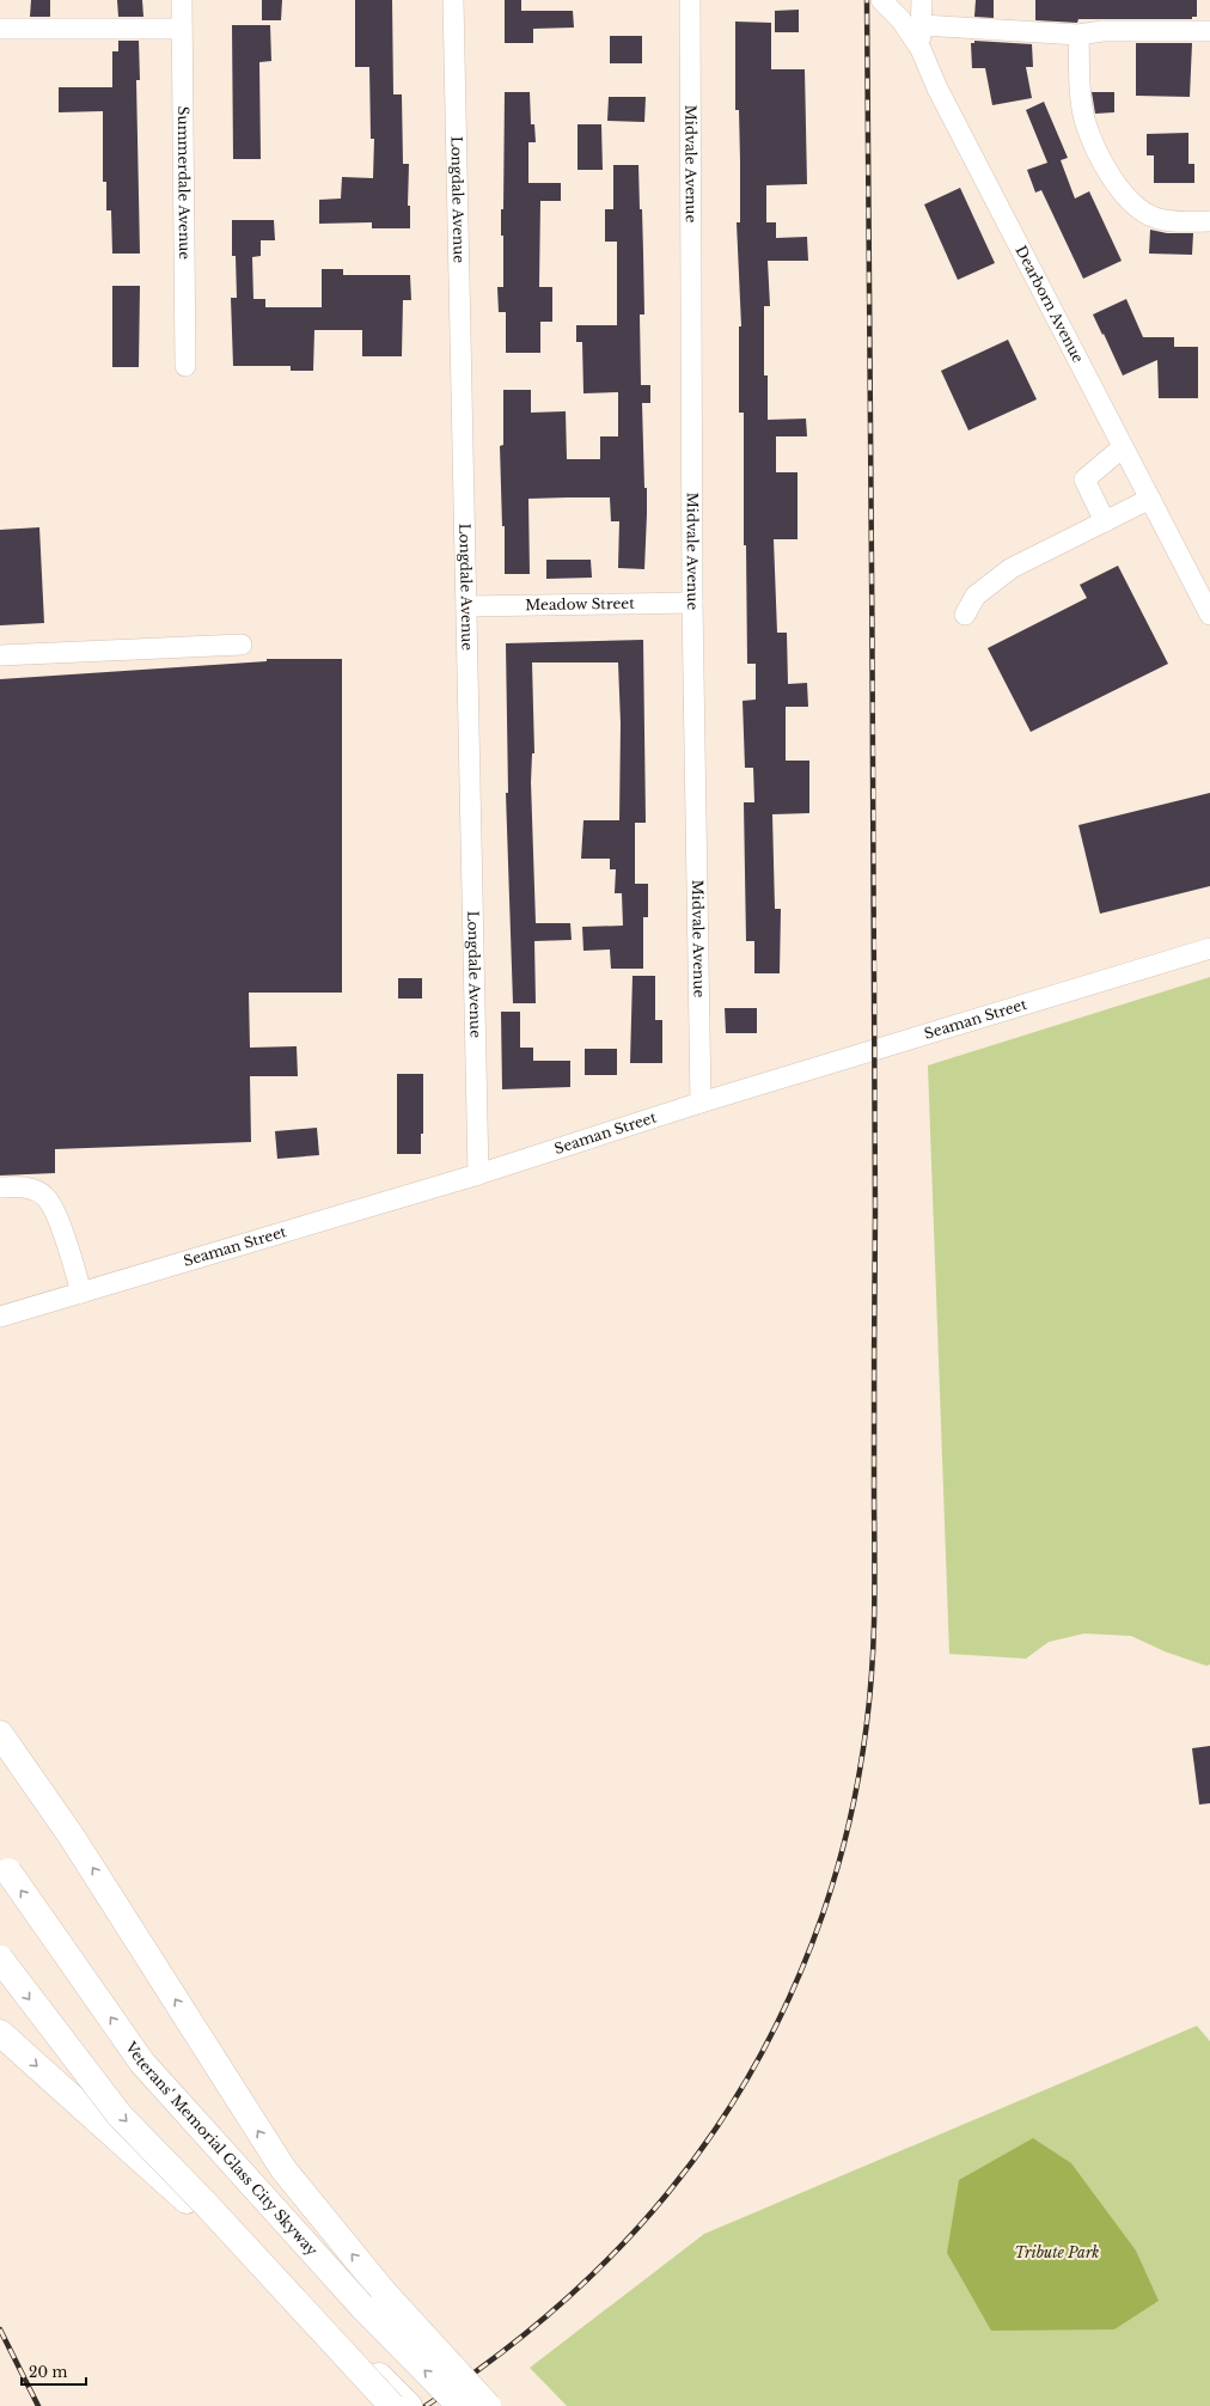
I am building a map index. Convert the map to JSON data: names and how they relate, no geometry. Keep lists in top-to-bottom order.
{
  "streets": {
    "highway": ["Veterans' Memorial Glass City Skyway"],
    "street": [
      "Midvale Avenue",
      "Summerdale Avenue",
      "Longdale Avenue",
      "Dearborn Avenue",
      "Meadow Street",
      "Seaman Street"
    ]
  },
  "crossings": [
    ["Midvale Avenue", "Meadow Street"],
    ["Midvale Avenue", "Seaman Street"],
    ["Longdale Avenue", "Meadow Street"],
    ["Longdale Avenue", "Seaman Street"]
  ],
  "parks": ["Tribute Park"],
  "scale_bar": "20 m"
}
